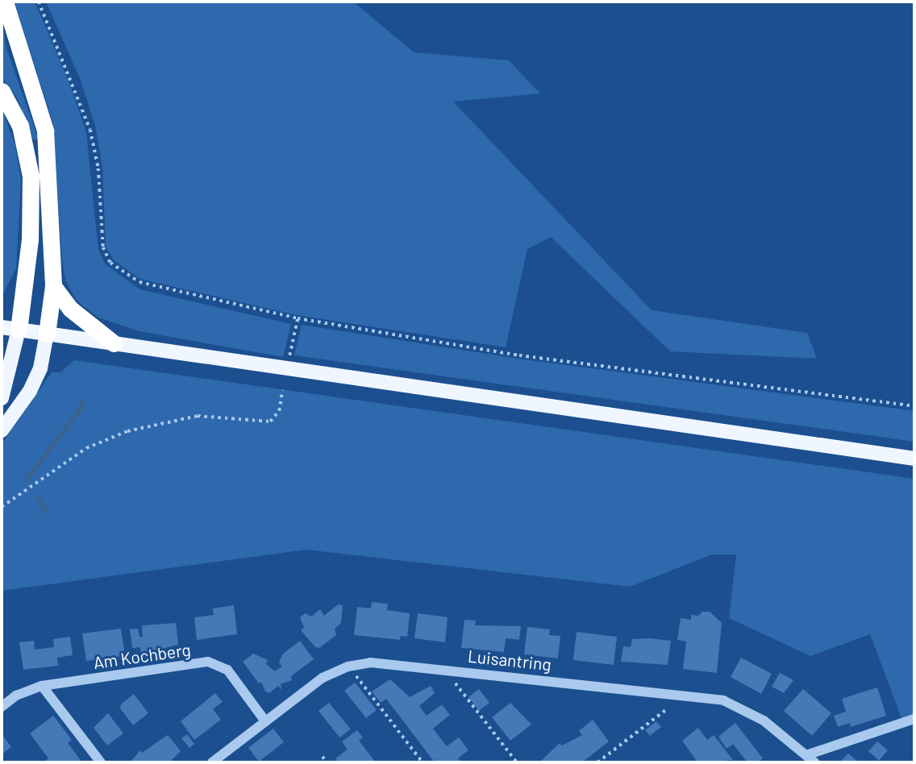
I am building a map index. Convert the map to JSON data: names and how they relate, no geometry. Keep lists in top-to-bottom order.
{
  "streets": {
    "street": ["Am Kochberg", "Luisantring"]
  },
  "crossings": [
    ["Am Kochberg", "Luisantring"]
  ]
}
